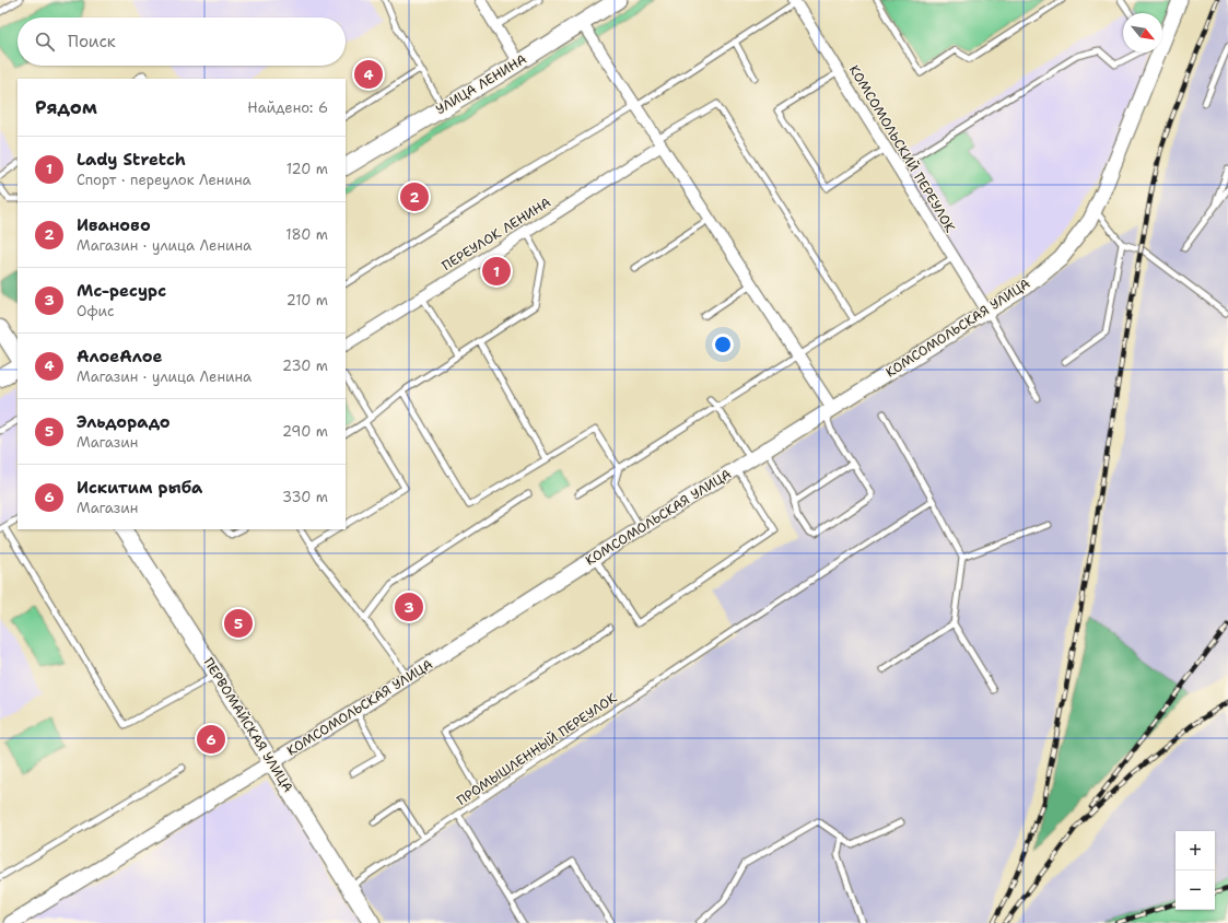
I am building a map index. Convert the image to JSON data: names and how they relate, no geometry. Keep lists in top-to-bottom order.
{
  "streets": {
    "main road": ["УЛИЦА ЛЕНИНА", "ПЕРВОМАЙСКАЯ УЛИЦА"],
    "street": ["КОМСОМОЛЬСКИЙ ПЕРЕУЛОК", "ПЕРЕУЛОК ЛЕНИНА", "КОМСОМОЛЬСКАЯ УЛИЦА"],
    "lane": ["ПРОМЫШЛЕННЫЙ ПЕРЕУЛОК"]
  },
  "crossings": [
    ["КОМСОМОЛЬСКИЙ ПЕРЕУЛОК", "КОМСОМОЛЬСКАЯ УЛИЦА"],
    ["КОМСОМОЛЬСКАЯ УЛИЦА", "ПЕРВОМАЙСКАЯ УЛИЦА"],
    ["ПЕРВОМАЙСКАЯ УЛИЦА", "ПРОМЫШЛЕННЫЙ ПЕРЕУЛОК"]
  ],
  "north": "bottom right",
  "page": {
    "search": "Поиск",
    "pins": [
      "4",
      "2",
      "1",
      "3",
      "5",
      "6"
    ],
    "heading": ["Рядом", "Найдено: 6"],
    "list": [
      {
        "mark": "1",
        "name": "Lady Stretch",
        "note": "Спорт · переулок Ленина",
        "value": "120 m"
      },
      {
        "mark": "2",
        "name": "Иваново",
        "note": "Магазин · улица Ленина",
        "value": "180 m"
      },
      {
        "mark": "3",
        "name": "Мс-ресурс",
        "note": "Офис",
        "value": "210 m"
      },
      {
        "mark": "4",
        "name": "АлоеАлое",
        "note": "Магазин · улица Ленина",
        "value": "230 m"
      },
      {
        "mark": "5",
        "name": "Эльдорадо",
        "note": "Магазин",
        "value": "290 m"
      },
      {
        "mark": "6",
        "name": "Искитим рыба",
        "note": "Магазин",
        "value": "330 m"
      }
    ],
    "map_buttons": ["+", "−"]
  }
}
